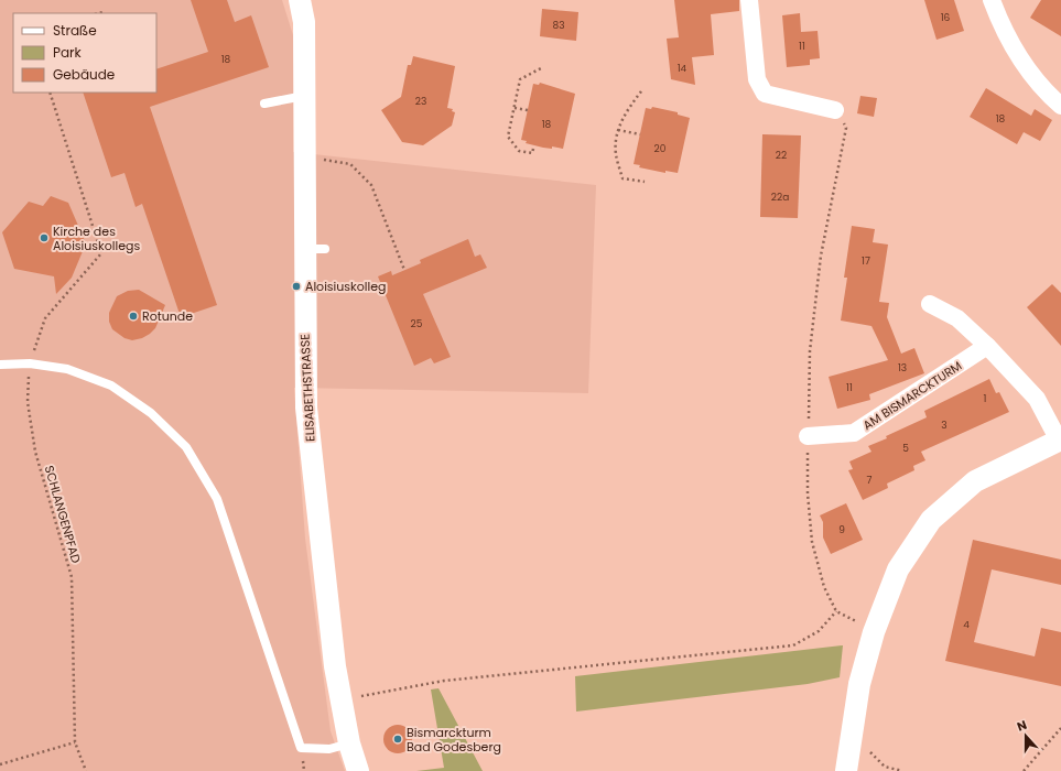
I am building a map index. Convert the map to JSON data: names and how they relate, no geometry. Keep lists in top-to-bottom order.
{
  "streets": {
    "street": ["ELISABETHSTRASSE", "AM BISMARCKTURM"],
    "path": ["SCHLANGENPFAD"]
  },
  "places": [
    "Kirche des Aloisiuskollegs",
    "Aloisiuskolleg",
    "Rotunde",
    "Bismarckturm Bad Godesberg"
  ],
  "house_numbers": [
    "16",
    "83",
    "11",
    "18",
    "14",
    "23",
    "18",
    "18",
    "20",
    "22",
    "22a",
    "17",
    "25",
    "13",
    "11",
    "1",
    "3",
    "5",
    "7",
    "9",
    "4"
  ],
  "legend": ["Straße", "Park", "Gebäude"],
  "north": "top"
}
